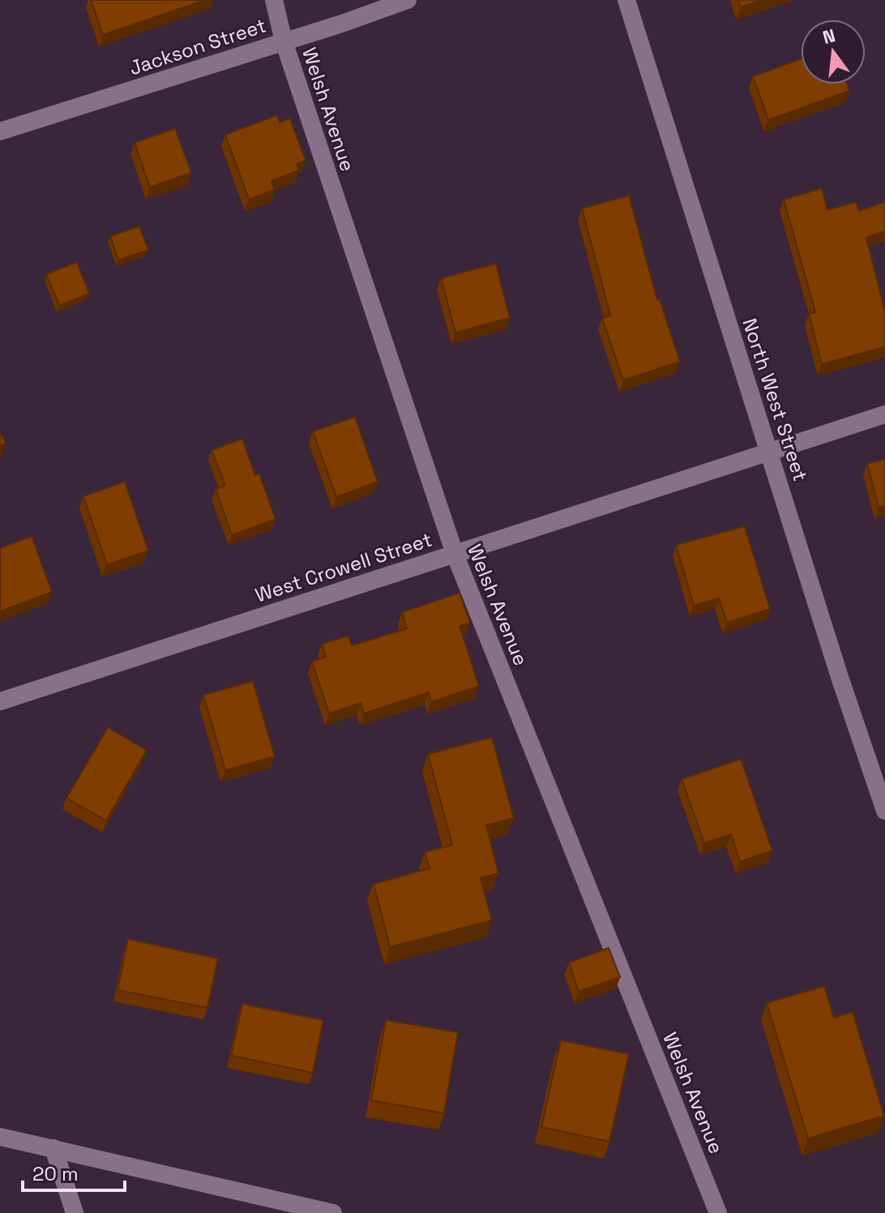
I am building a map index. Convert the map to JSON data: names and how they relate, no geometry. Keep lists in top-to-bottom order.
{
  "streets": {
    "street": [
      "Jackson Street",
      "Welsh Avenue",
      "North West Street",
      "West Crowell Street"
    ]
  },
  "crossings": [
    ["Jackson Street", "Welsh Avenue"],
    ["Welsh Avenue", "West Crowell Street"],
    ["North West Street", "West Crowell Street"]
  ],
  "scale_bar": "20 m",
  "north": "top"
}
